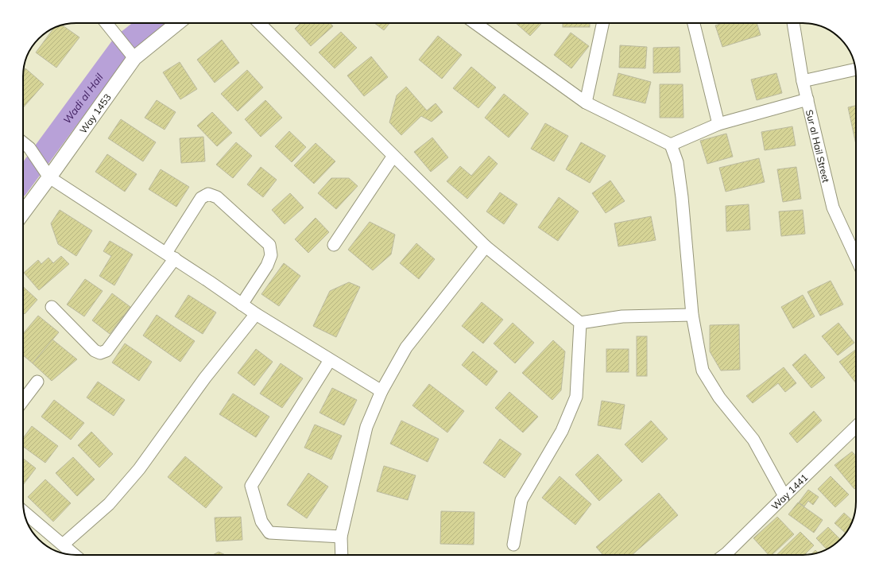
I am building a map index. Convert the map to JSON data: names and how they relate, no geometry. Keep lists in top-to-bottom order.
{
  "streets": {
    "street": ["Way 1453", "Sur al Hail Street", "Way 1441"]
  },
  "water": ["Wadi al Hail"]
}
